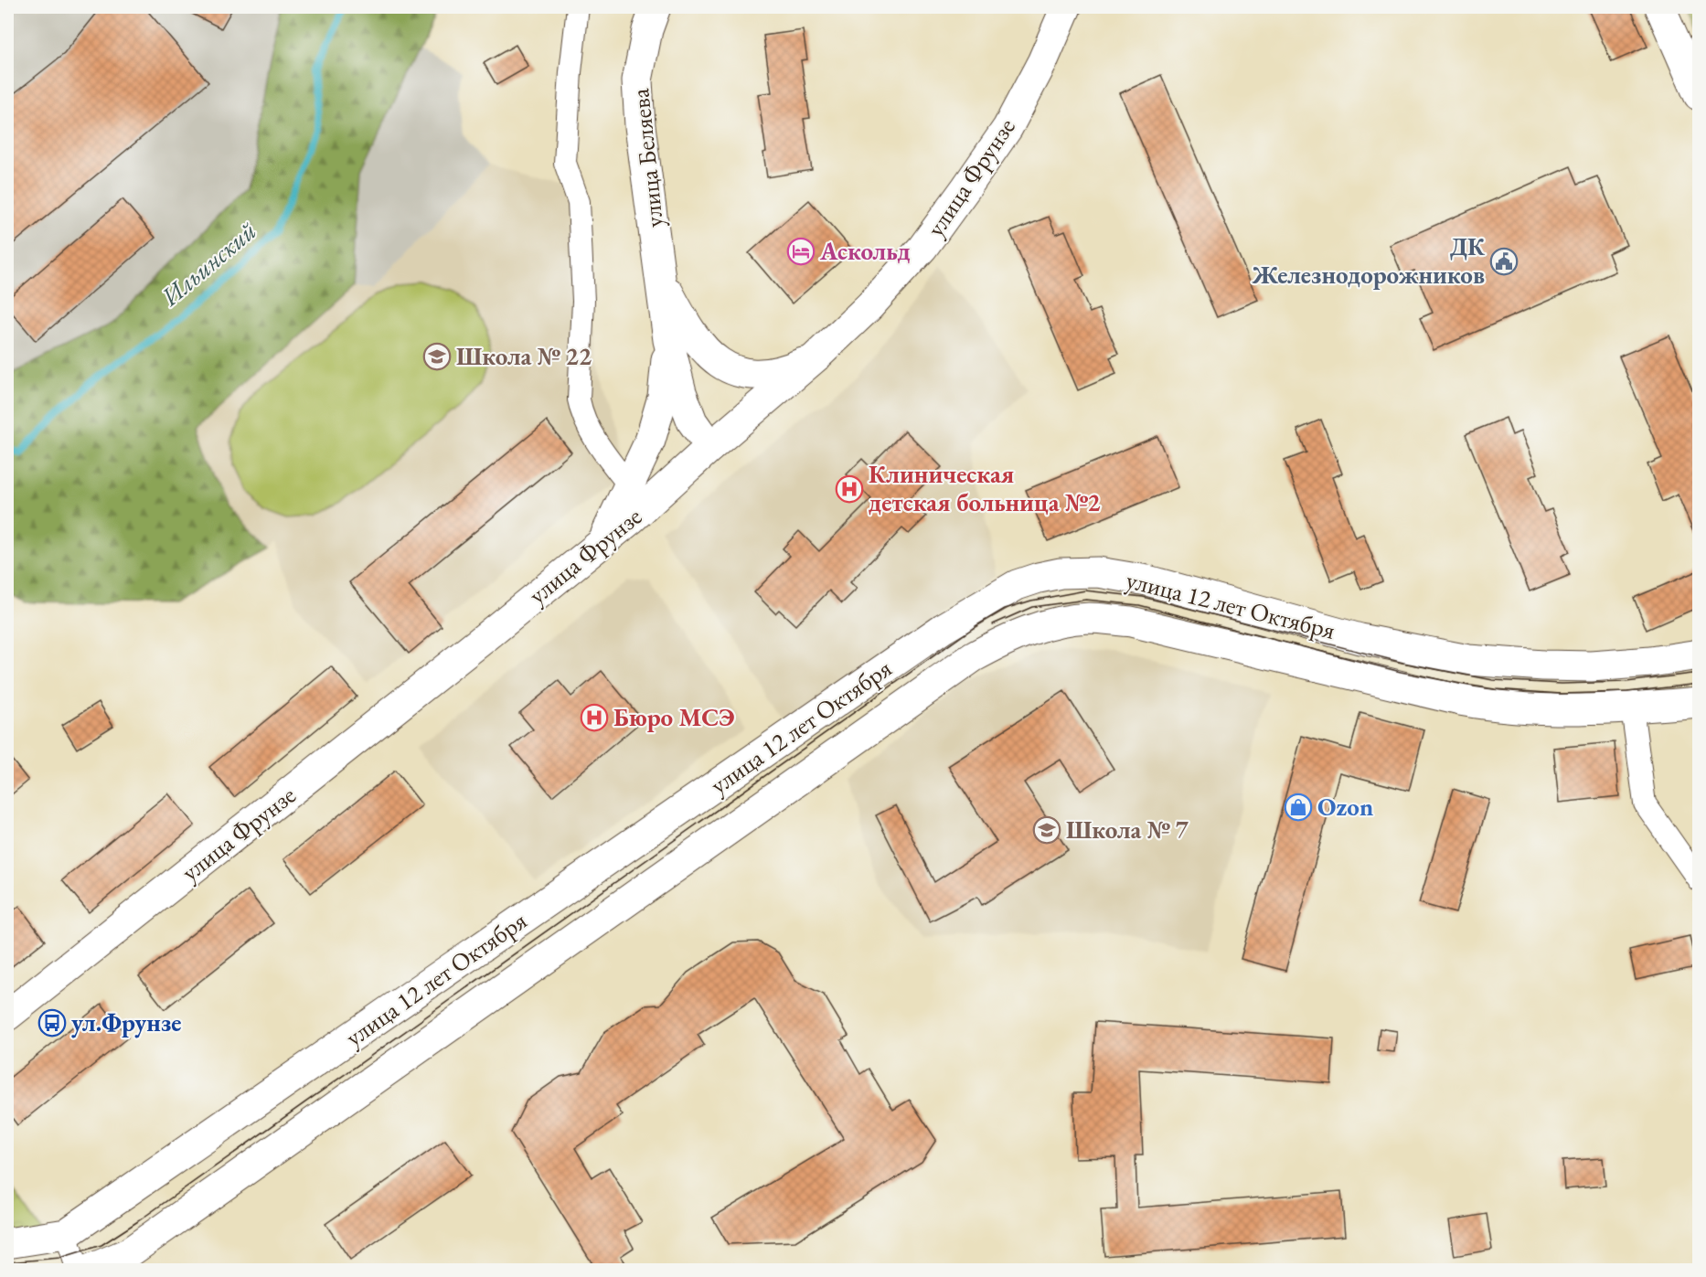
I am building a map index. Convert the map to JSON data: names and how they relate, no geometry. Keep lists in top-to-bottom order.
{
  "streets": {
    "main road": ["улица Беляева", "улица Фрунзе", "улица 12 лет Октября"]
  },
  "water": ["Ильинский"],
  "places": {
    "hotel": ["Аскольд"],
    "public building": ["ДК Железнодорожников"],
    "school or university": ["Школа № 22", "Школа № 7"],
    "hospital": ["Клиническая детская больница №2", "Бюро МСЭ"],
    "shop": ["Ozon"],
    "bus stop": ["ул.Фрунзе"]
  }
}
